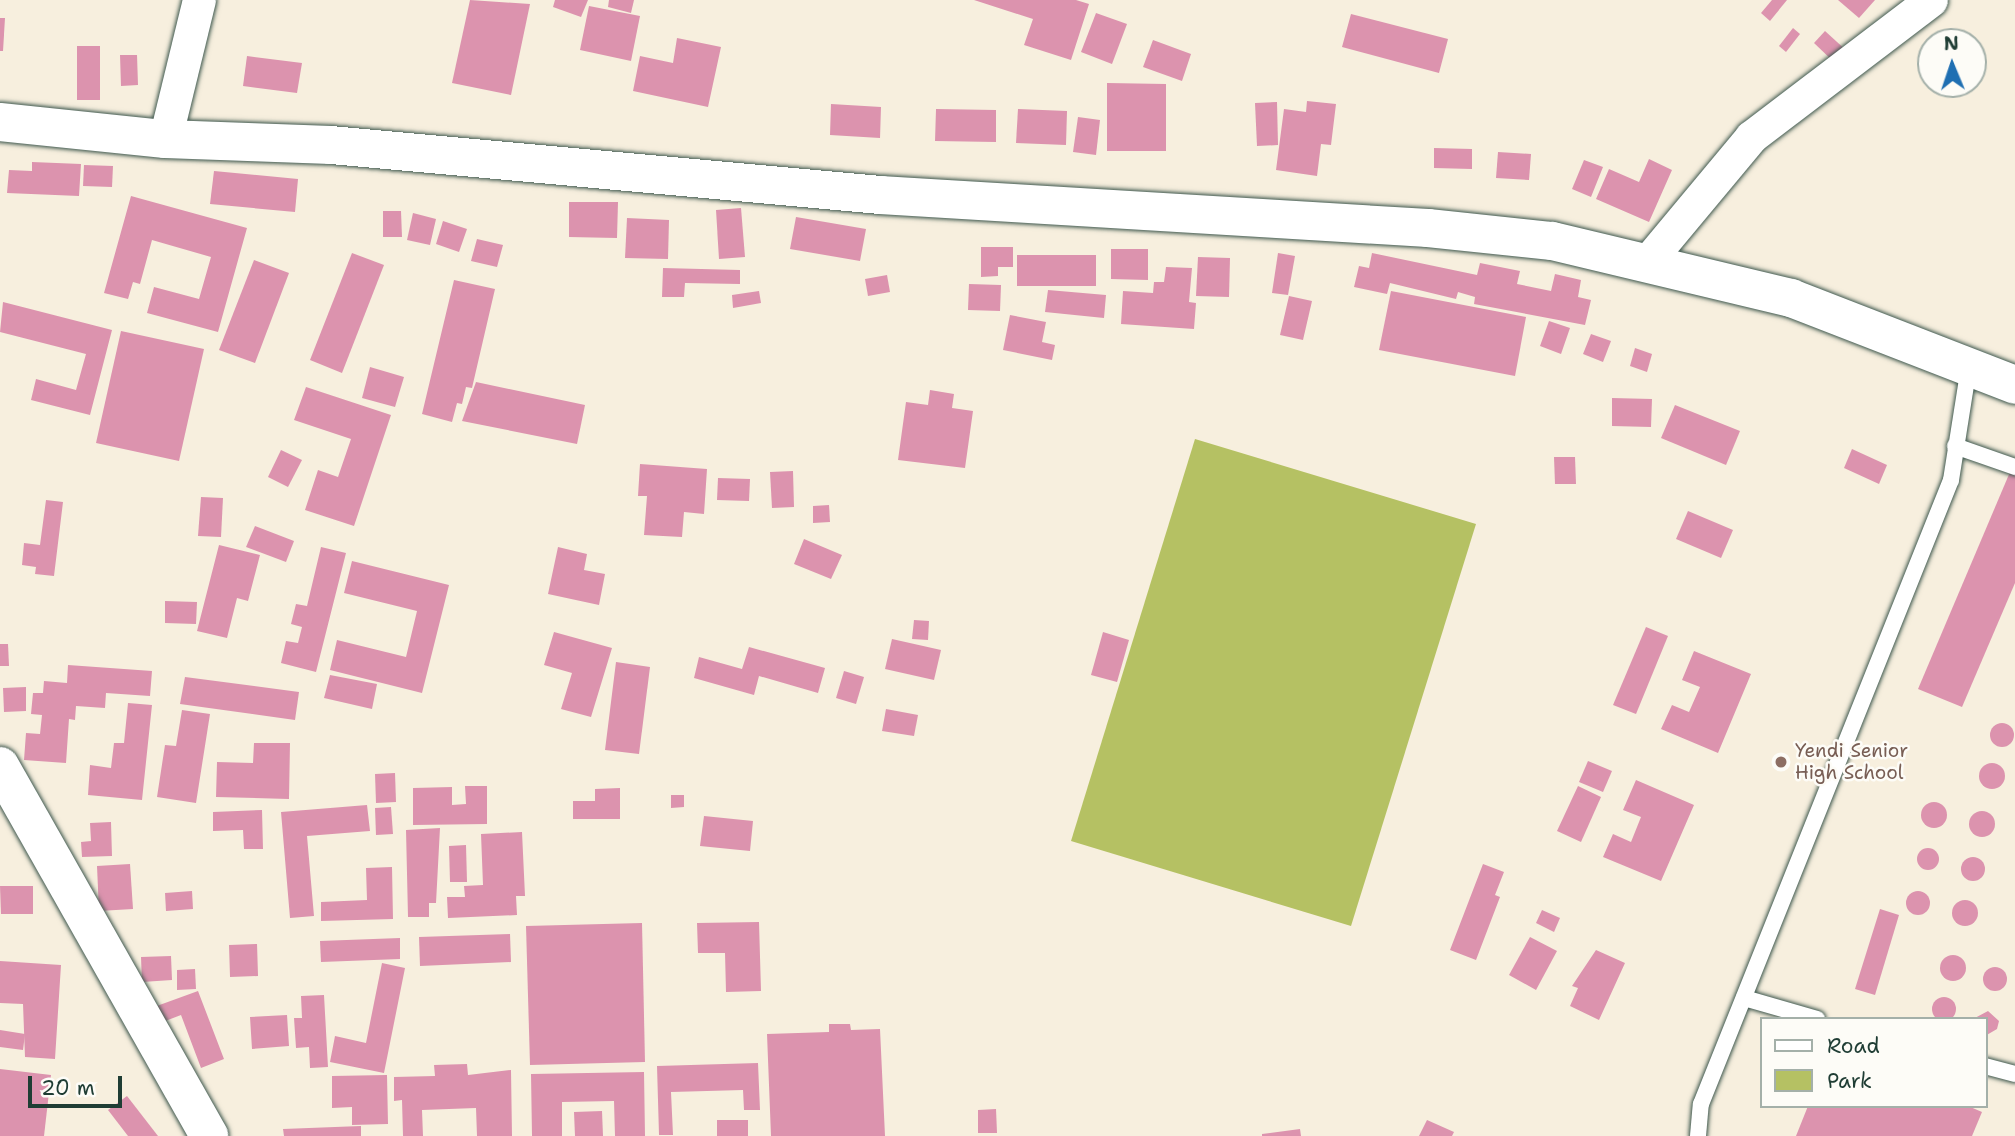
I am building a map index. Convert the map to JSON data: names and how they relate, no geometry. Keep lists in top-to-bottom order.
{
  "places": ["Yendi Senior High School"],
  "legend": ["Road", "Park"],
  "scale_bar": "20 m",
  "north": "top"
}
